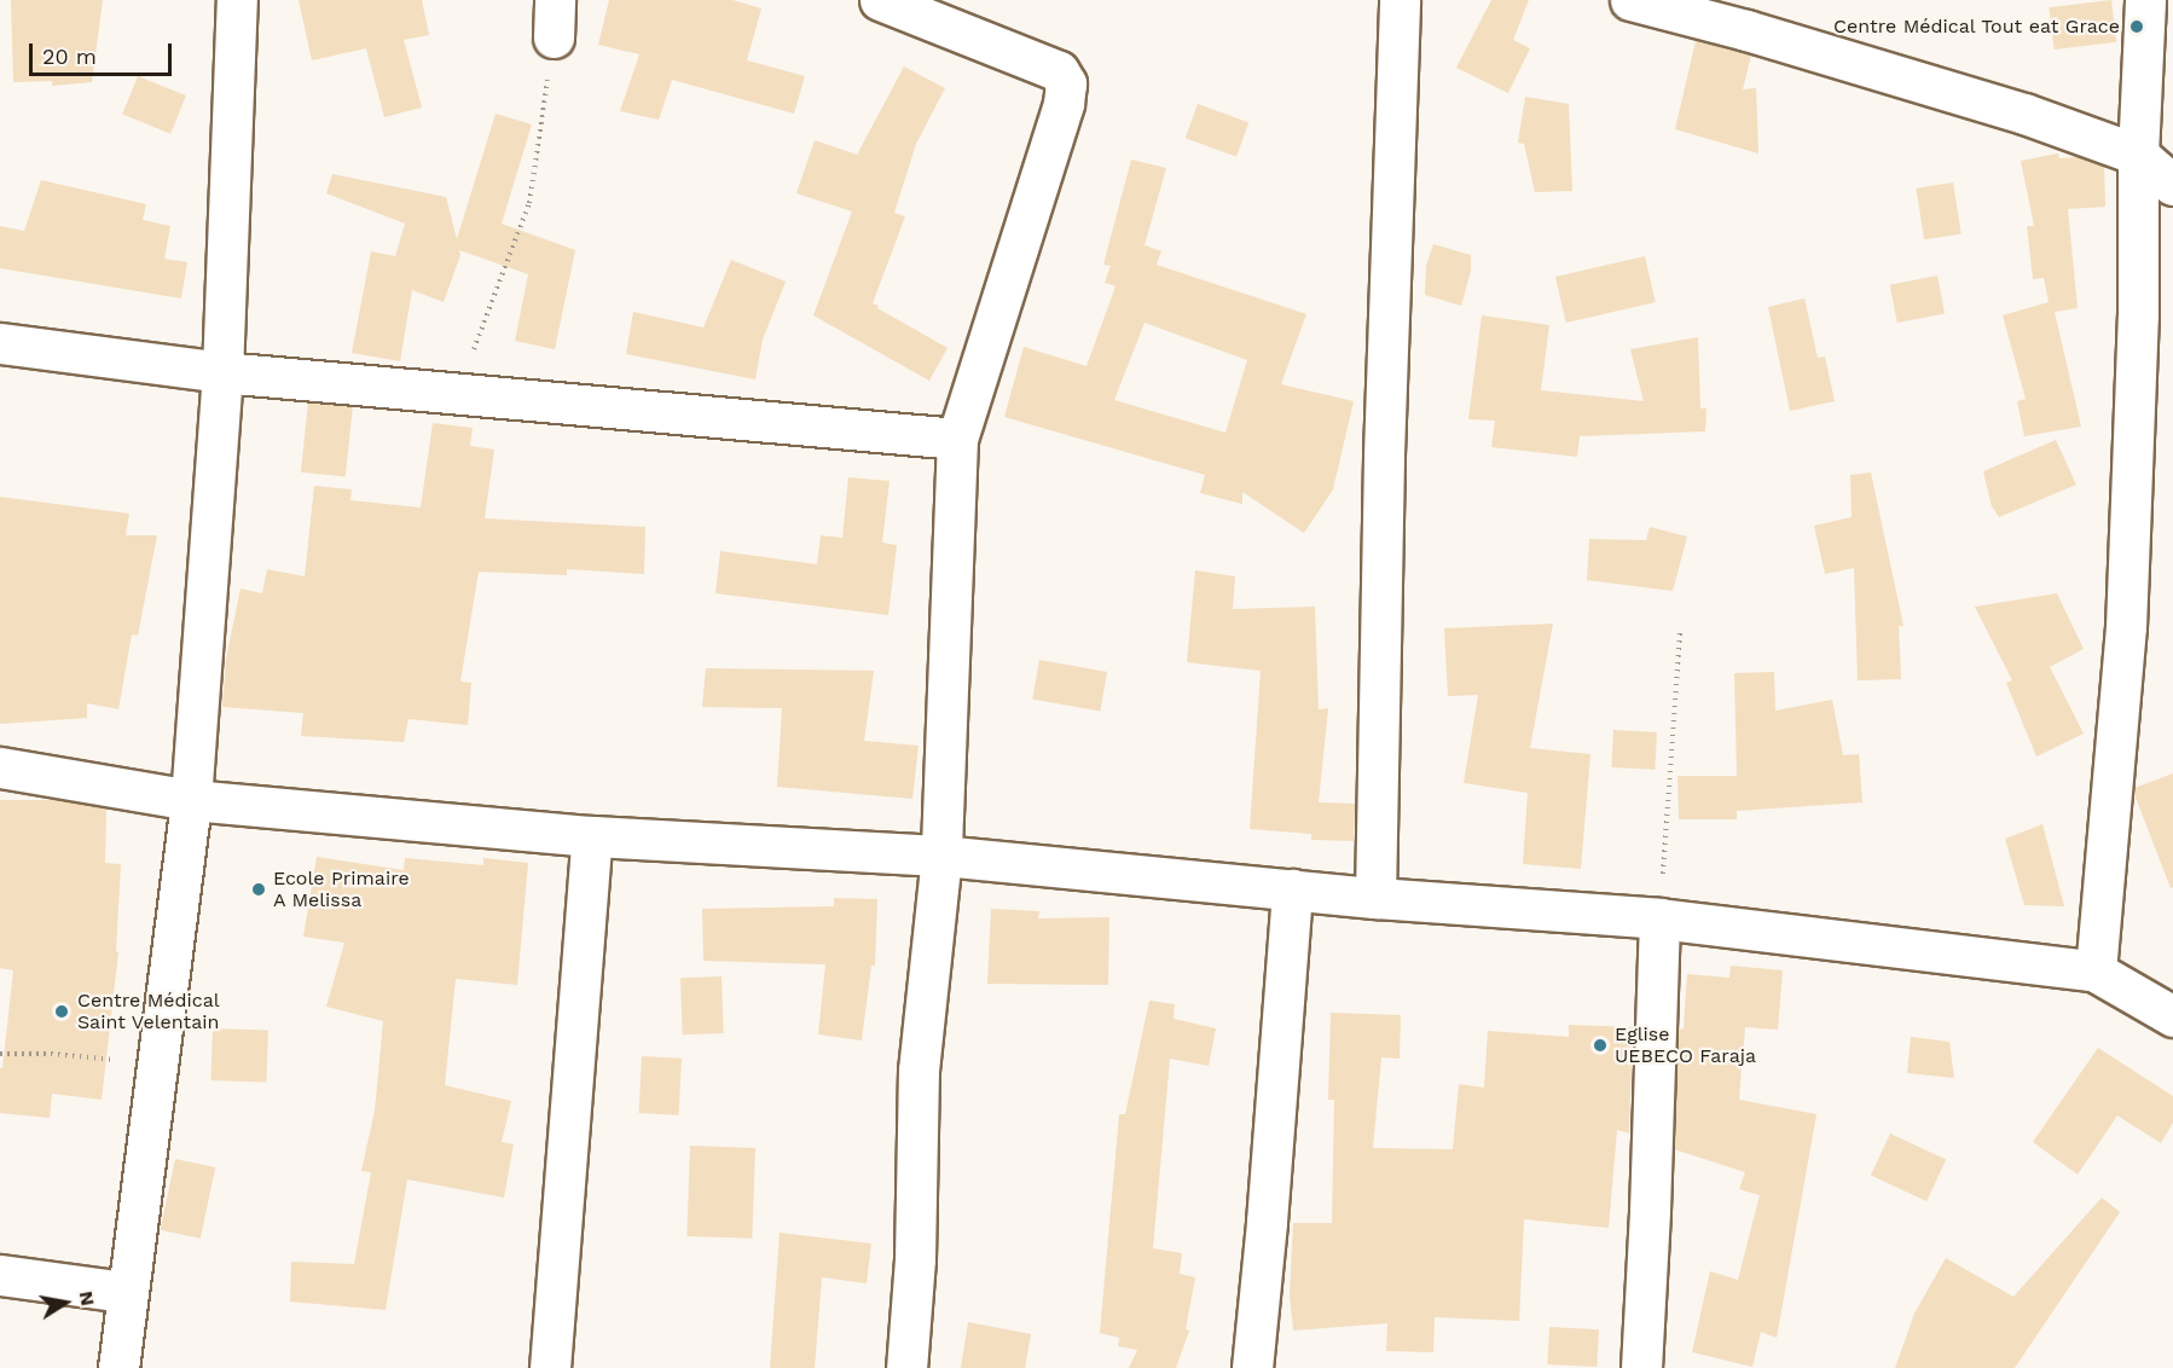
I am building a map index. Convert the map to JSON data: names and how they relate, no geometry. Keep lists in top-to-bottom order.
{
  "places": [
    "Centre Médical Tout eat Grace",
    "Ecole Primaire A Melissa",
    "Centre Médical Saint Velentain",
    "Eglise UEBECO Faraja"
  ],
  "scale_bar": "20 m",
  "north": "right"
}
